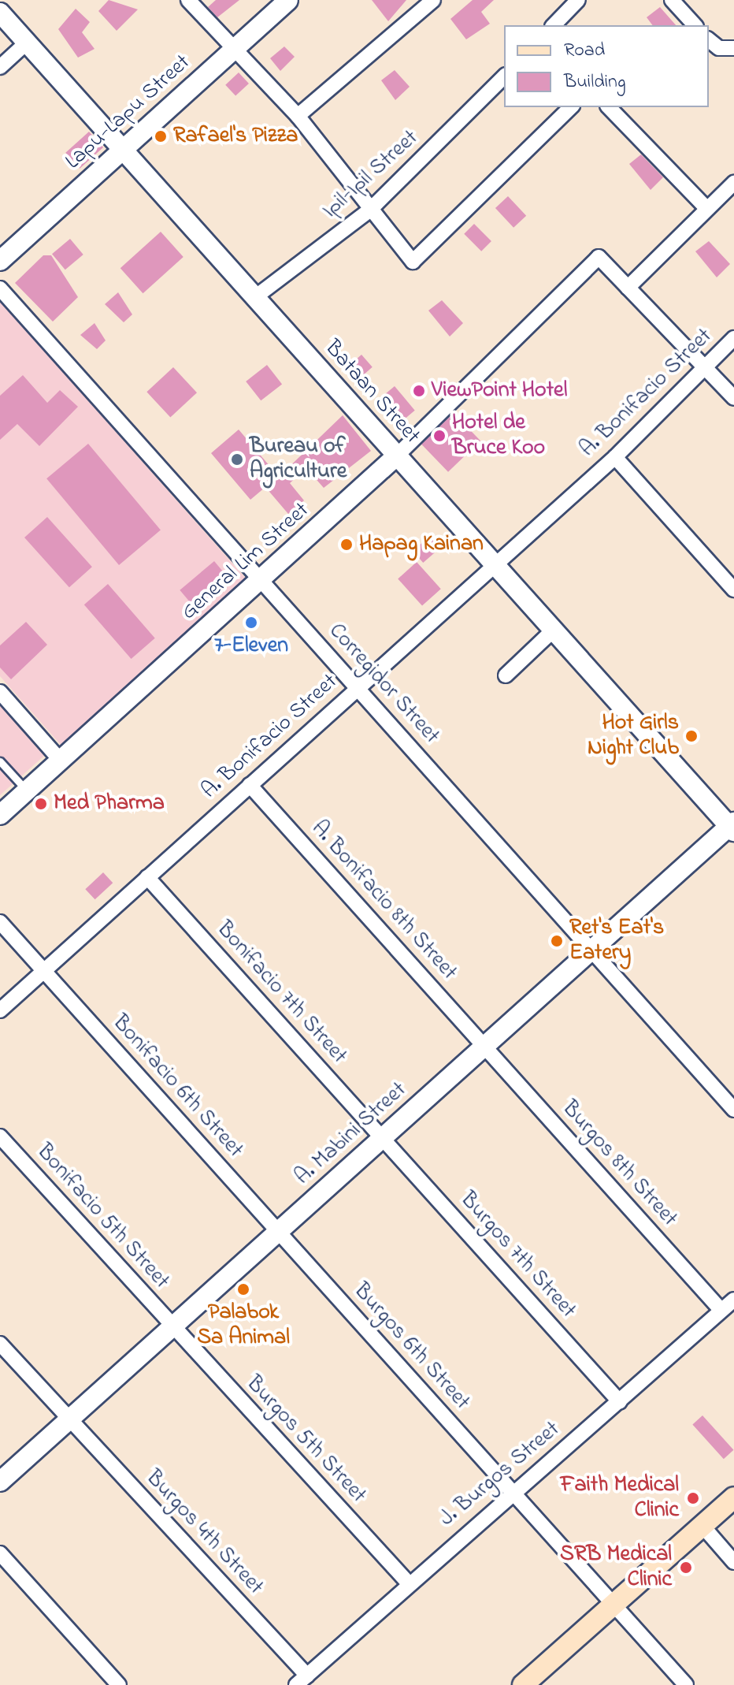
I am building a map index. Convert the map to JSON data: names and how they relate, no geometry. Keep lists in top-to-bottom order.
{
  "streets": {
    "street": [
      "Lapu-Lapu Street",
      "Ipil-Ipil Street",
      "Bataan Street",
      "A. Bonifacio Street",
      "General Lim Street",
      "Corregidor Street",
      "A. Bonifacio 8th Street",
      "Bonifacio 7th Street",
      "Bonifacio 6th Street",
      "A. Mabini Street",
      "Burgos 8th Street",
      "Bonifacio 5th Street",
      "Burgos 7th Street",
      "Burgos 6th Street",
      "Burgos 5th Street",
      "J. Burgos Street",
      "Burgos 4th Street"
    ]
  },
  "crossings": [
    ["Lapu-Lapu Street", "Bataan Street"],
    ["Ipil-Ipil Street", "Bataan Street"],
    ["Bataan Street", "A. Bonifacio Street"],
    ["Bataan Street", "General Lim Street"],
    ["Bataan Street", "A. Mabini Street"],
    ["A. Bonifacio Street", "Corregidor Street"],
    ["A. Bonifacio Street", "A. Bonifacio 8th Street"],
    ["A. Bonifacio Street", "Bonifacio 7th Street"],
    ["A. Bonifacio Street", "Bonifacio 6th Street"],
    ["General Lim Street", "Corregidor Street"],
    ["Corregidor Street", "A. Mabini Street"],
    ["A. Bonifacio 8th Street", "A. Mabini Street"],
    ["A. Bonifacio 8th Street", "Burgos 8th Street"],
    ["Bonifacio 7th Street", "A. Mabini Street"],
    ["Bonifacio 7th Street", "Burgos 7th Street"],
    ["Bonifacio 6th Street", "A. Mabini Street"],
    ["Bonifacio 6th Street", "Burgos 6th Street"],
    ["A. Mabini Street", "Burgos 8th Street"],
    ["A. Mabini Street", "Bonifacio 5th Street"],
    ["A. Mabini Street", "Burgos 7th Street"],
    ["A. Mabini Street", "Burgos 6th Street"],
    ["A. Mabini Street", "Burgos 5th Street"],
    ["A. Mabini Street", "Burgos 4th Street"],
    ["Burgos 8th Street", "J. Burgos Street"],
    ["Bonifacio 5th Street", "Burgos 5th Street"],
    ["Burgos 7th Street", "J. Burgos Street"],
    ["Burgos 6th Street", "J. Burgos Street"],
    ["Burgos 5th Street", "J. Burgos Street"],
    ["J. Burgos Street", "Burgos 4th Street"]
  ],
  "places": [
    "Rafael's Pizza",
    "ViewPoint Hotel",
    "Hotel de Bruce Koo",
    "Bureau of Agriculture",
    "Hapag Kainan",
    "7-Eleven",
    "Hot Girls Night Club",
    "Med Pharma",
    "Ret's Eat's Eatery",
    "Palabok Sa Animal",
    "Faith Medical Clinic",
    "SRB Medical Clinic"
  ],
  "legend": ["Road", "Building"]
}
